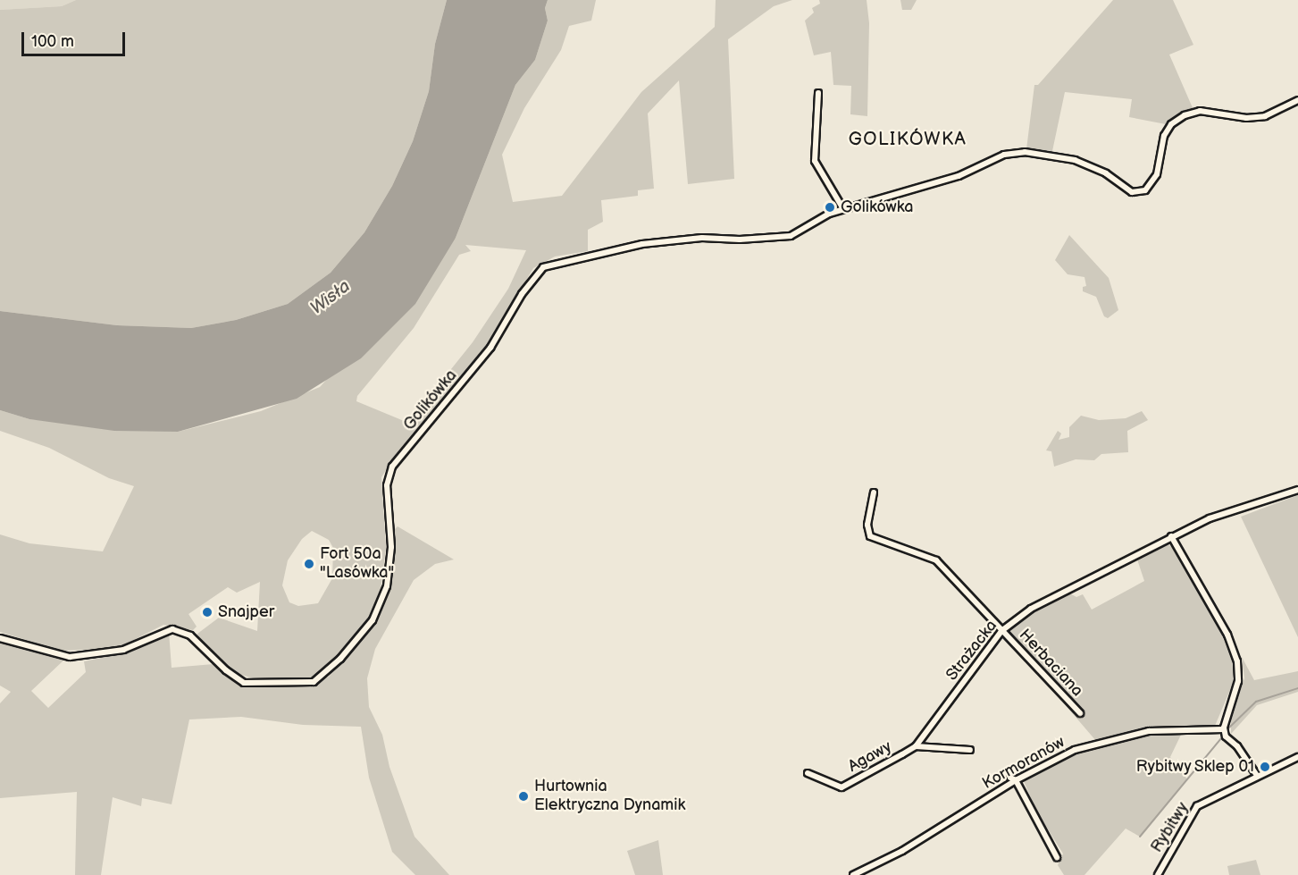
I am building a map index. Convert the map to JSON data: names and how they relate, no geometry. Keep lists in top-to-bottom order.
{
  "streets": {
    "street": [
      "Golikówka",
      "Strażacka",
      "Herbaciana",
      "Agawy",
      "Kormoranów",
      "Rybitwy"
    ]
  },
  "crossings": [
    ["Strażacka", "Herbaciana"],
    ["Strażacka", "Agawy"]
  ],
  "districts": ["GOLIKÓWKA"],
  "water": ["Wisła"],
  "places": [
    "Golikówka",
    "Fort 50a \"Lasówka\"",
    "Snajper",
    "Rybitwy Sklep 01",
    "Hurtownia Elektryczna Dynamik"
  ],
  "scale_bar": "100 m"
}
